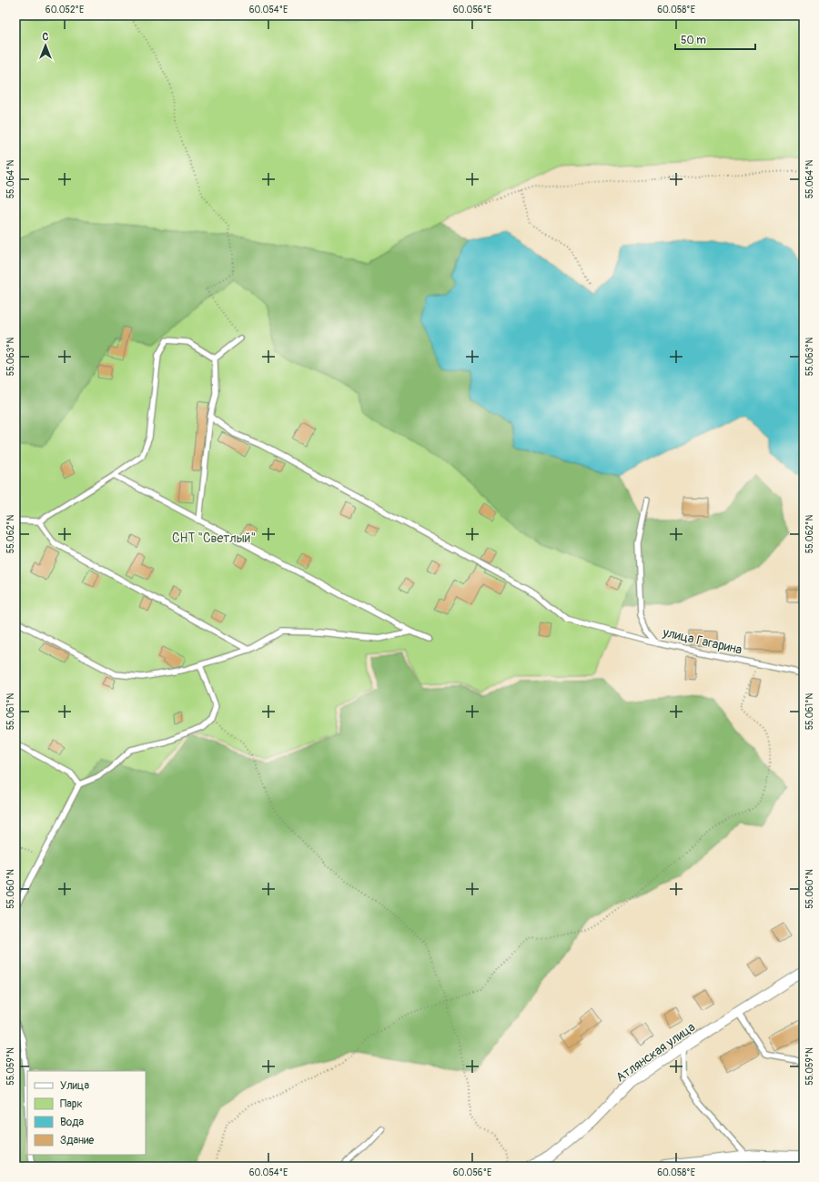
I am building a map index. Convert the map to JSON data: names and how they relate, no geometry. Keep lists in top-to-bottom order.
{
  "streets": {
    "street": ["Атлянская улица"],
    "lane": ["улица Гагарина"]
  },
  "parks": ["СНТ \"Светлый\""],
  "legend": [
    "Улица",
    "Парк",
    "Вода",
    "Здание"
  ],
  "scale_bar": "50 m",
  "north": "top",
  "coordinates": [
    "60.052°E",
    "60.054°E",
    "60.056°E",
    "60.058°E",
    "55.064°N",
    "55.063°N",
    "55.062°N",
    "55.061°N",
    "55.060°N",
    "55.059°N"
  ]
}
